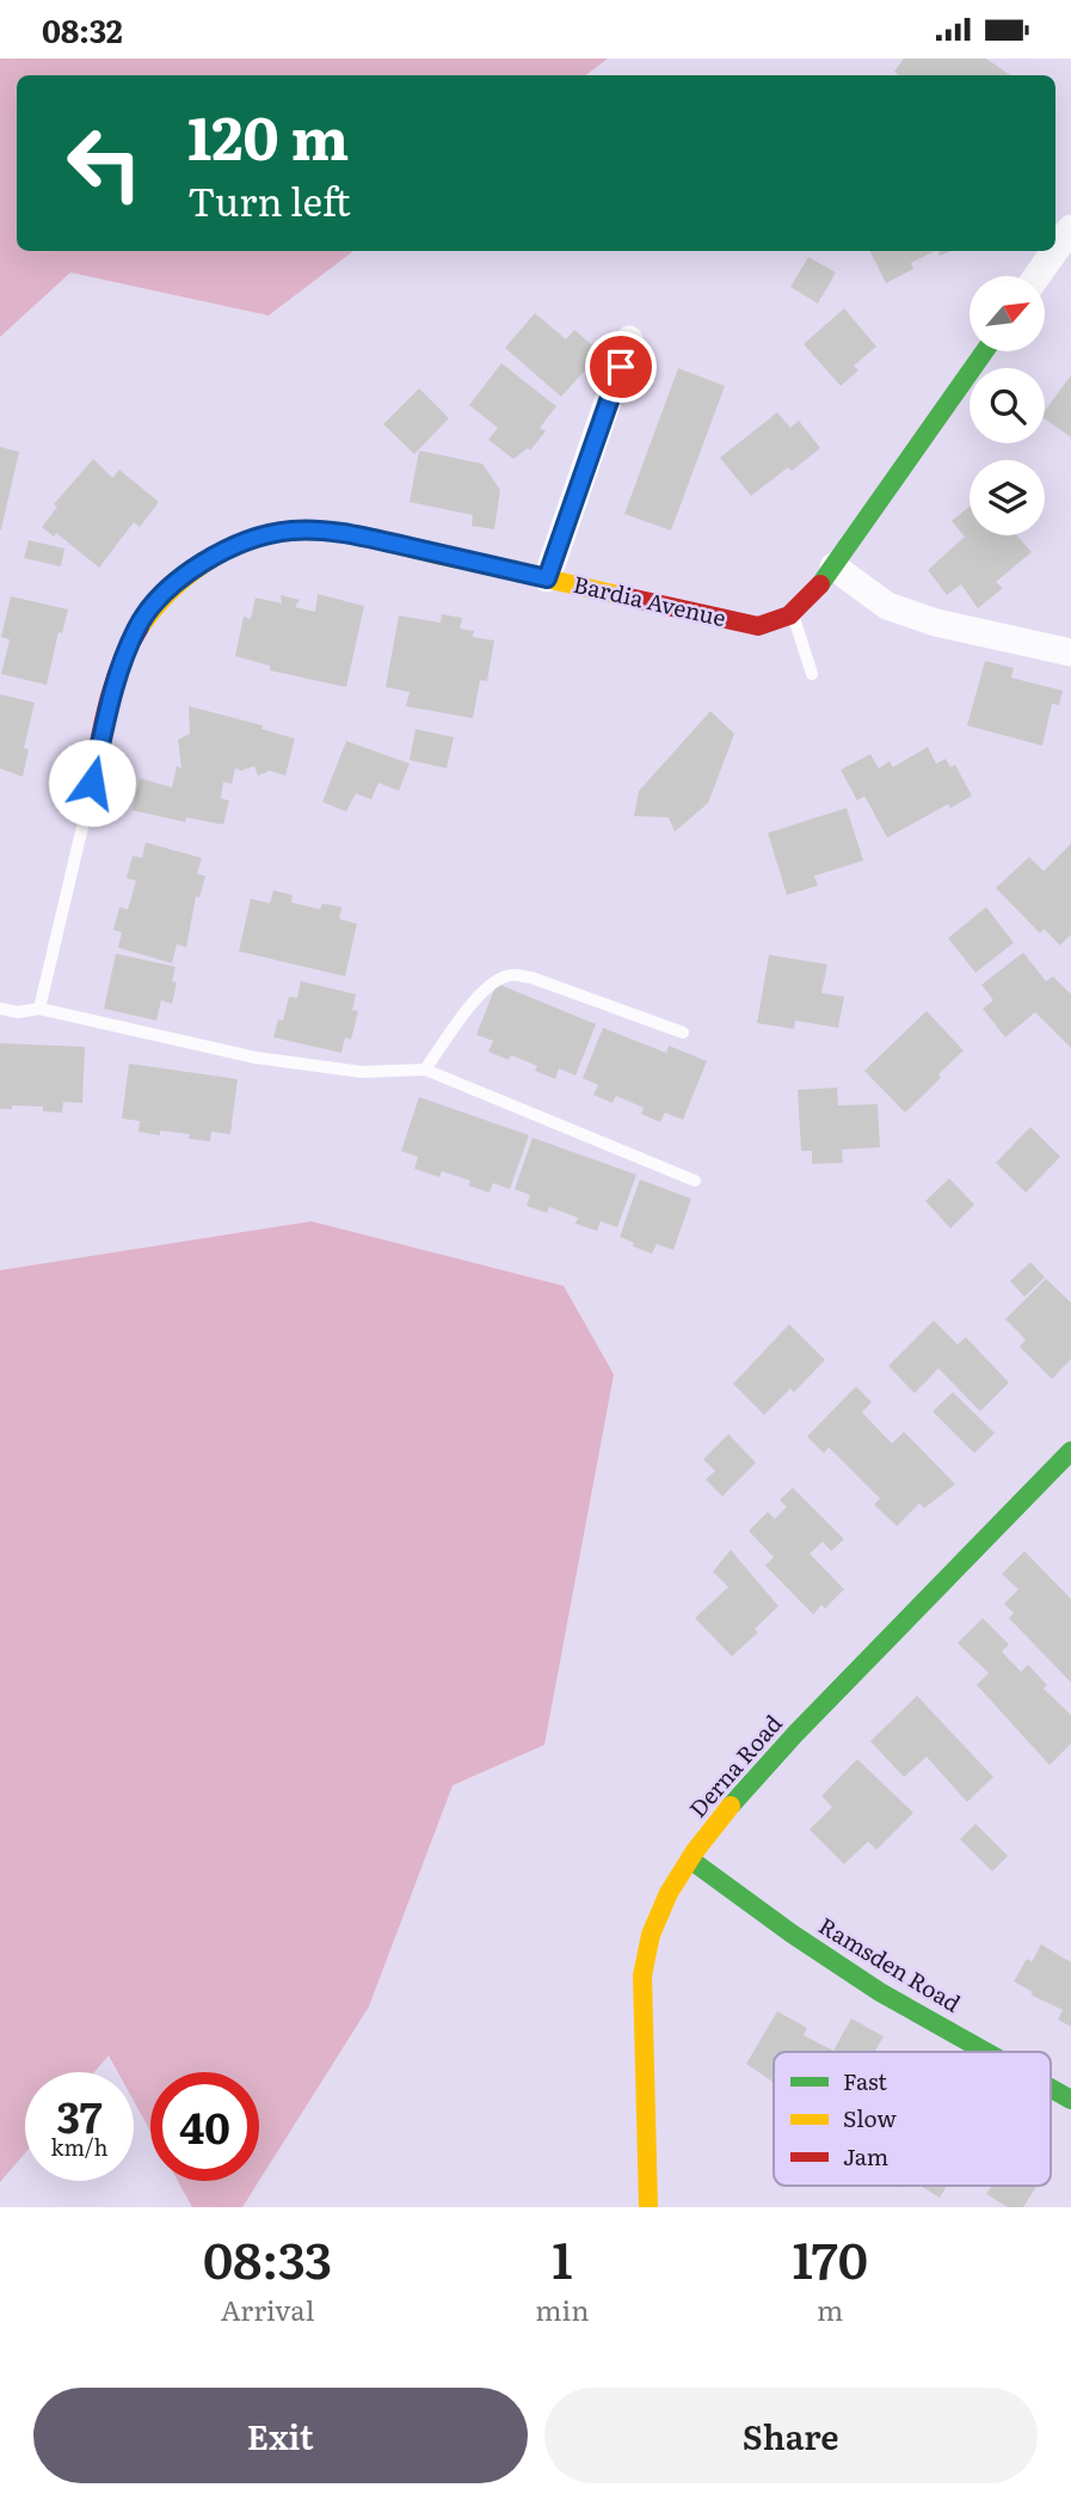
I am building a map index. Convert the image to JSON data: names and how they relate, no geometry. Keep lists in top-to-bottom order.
{
  "streets": {
    "street": ["Bardia Avenue", "Derna Road", "Ramsden Road"]
  },
  "crossings": [
    ["Derna Road", "Ramsden Road"]
  ],
  "legend": ["Fast", "Slow", "Jam"],
  "north": "top right",
  "page": {
    "status": "08:32",
    "turn": ["120 m", "Turn left"],
    "speed": "37 km/h",
    "limit": "40",
    "eta": [
      "08:33",
      "Arrival",
      "1",
      "min",
      "170",
      "m"
    ],
    "buttons": ["Exit", "Share"]
  }
}
